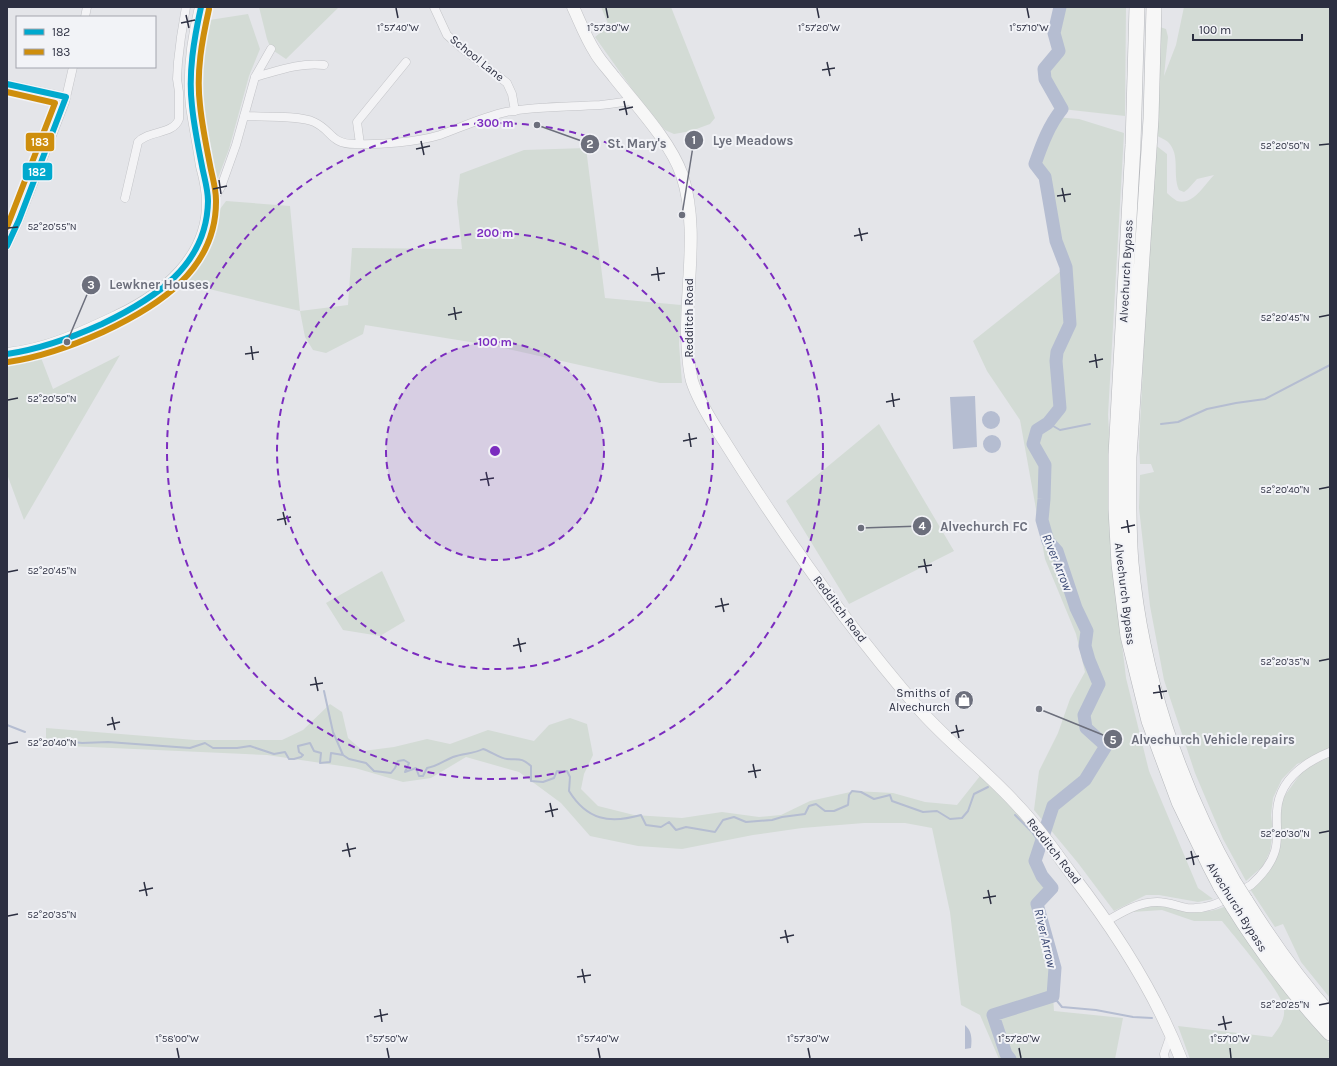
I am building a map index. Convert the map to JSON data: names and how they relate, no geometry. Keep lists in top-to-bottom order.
{
  "streets": {
    "highway": ["Alvechurch Bypass"],
    "main road": ["Redditch Road"],
    "street": ["School Lane"]
  },
  "water": ["River Arrow"],
  "places": {
    "other": [
      "St. Mary's",
      "Lye Meadows",
      "Lewkner Houses",
      "Alvechurch FC",
      "Alvechurch Vehicle repairs"
    ],
    "shop": ["Smiths of Alvechurch"]
  },
  "lines": ["transit line 182", "transit line 183"],
  "legend": ["182", "183"],
  "scale_bar": "100 m",
  "coordinates": [
    "1°57'40\"W",
    "1°57'30\"W",
    "1°57'20\"W",
    "1°57'10\"W",
    "52°20'50\"N",
    "52°20'55\"N",
    "52°20'45\"N",
    "52°20'40\"N",
    "52°20'35\"N",
    "52°20'30\"N",
    "52°20'25\"N",
    "1°58'00\"W",
    "1°57'50\"W"
  ],
  "rings": ["300 m", "200 m", "100 m"]
}
